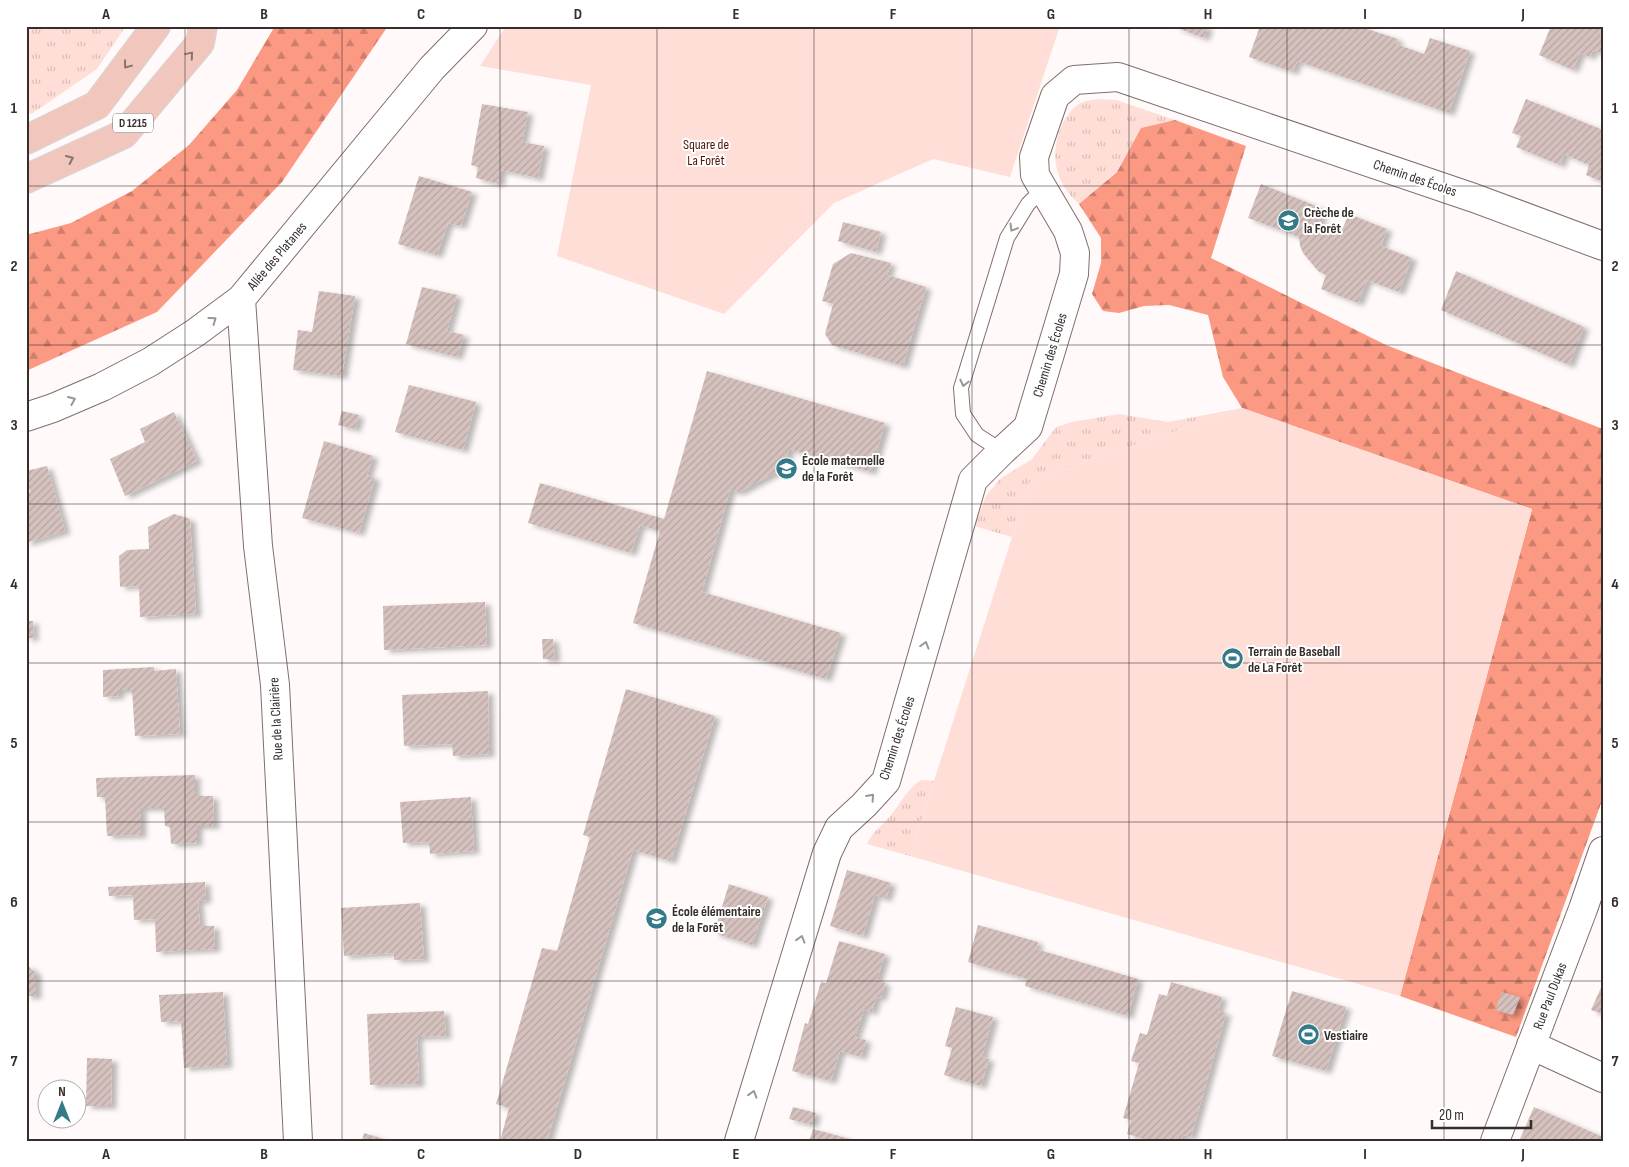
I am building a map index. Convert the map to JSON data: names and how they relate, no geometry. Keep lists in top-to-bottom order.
{
  "streets": {
    "highway": ["D 1215"],
    "street": [
      "Chemin des Écoles",
      "Allée des Platanes",
      "Rue de la Clairière",
      "Rue Paul Dukas"
    ]
  },
  "crossings": [
    ["Allée des Platanes", "Rue de la Clairière"]
  ],
  "one_way": ["Chemin des Écoles", "Allée des Platanes"],
  "parks": ["Square de La Forêt"],
  "places": {
    "school or university": ["Crèche de la Forêt", "École maternelle de la Forêt", "École élémentaire de la Forêt"],
    "sports": ["Terrain de Baseball de La Forêt", "Vestiaire"]
  },
  "scale_bar": "20 m",
  "north": "top",
  "grid": {
    "columns": [
      "A",
      "B",
      "C",
      "D",
      "E",
      "F",
      "G",
      "H",
      "I",
      "J"
    ],
    "rows": [
      "1",
      "2",
      "3",
      "4",
      "5",
      "6",
      "7"
    ]
  }
}
